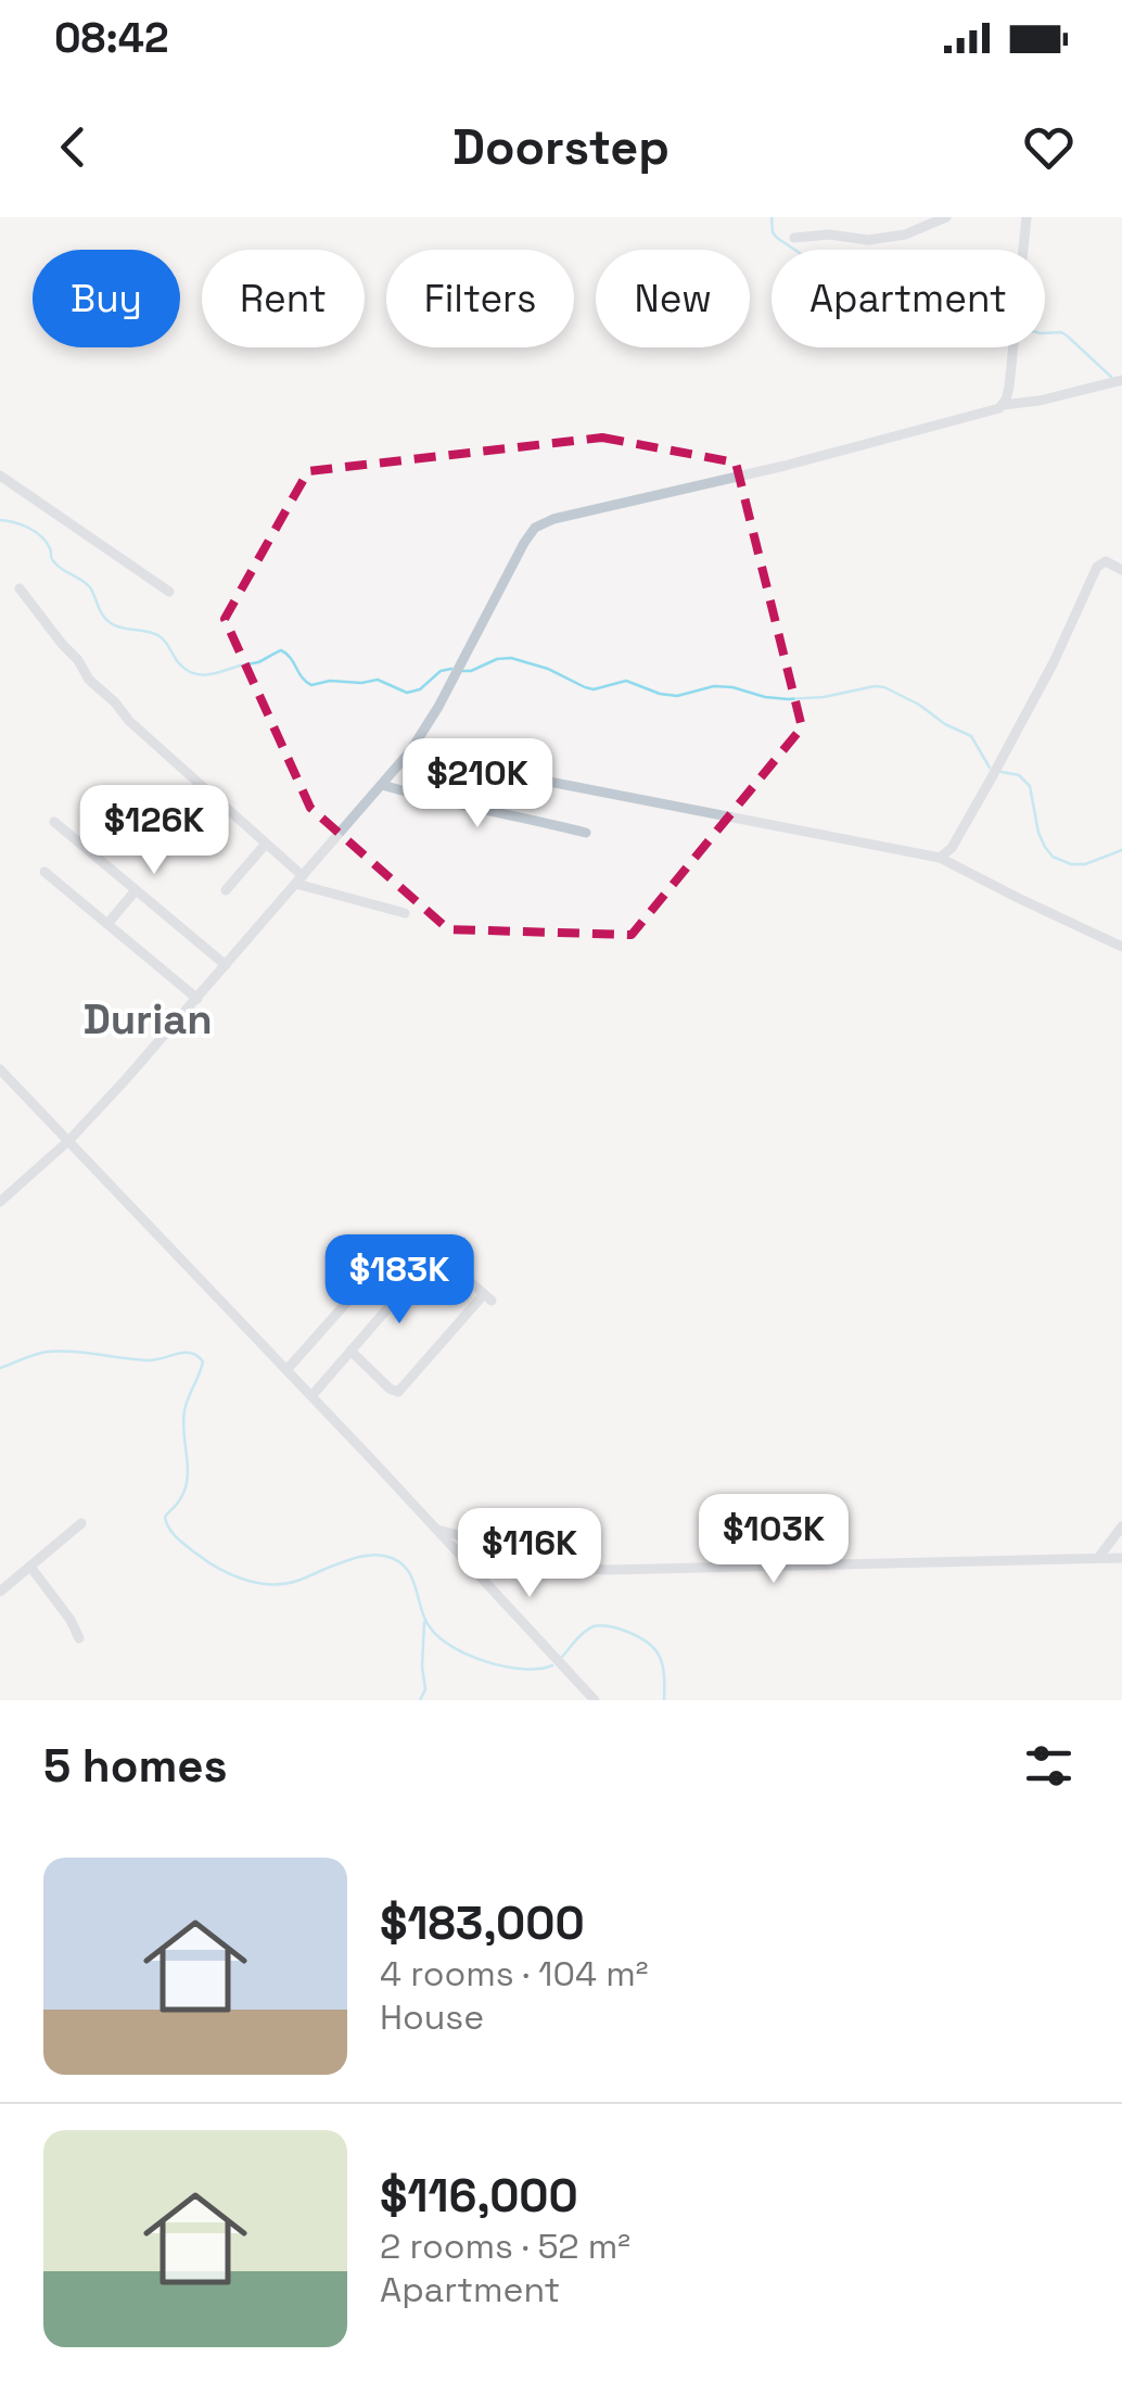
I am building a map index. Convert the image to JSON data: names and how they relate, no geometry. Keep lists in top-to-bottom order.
{
  "districts": ["Durian"],
  "page": {
    "status": "08:42",
    "header": "Doorstep",
    "chip": [
      "Buy",
      "Rent",
      "Filters",
      "New",
      "Apartment"
    ],
    "price": [
      "$210K",
      "$126K",
      "$183K",
      "$103K",
      "$116K"
    ],
    "heading": "5 homes",
    "list": [
      {
        "name": "$183,000",
        "note": "4 rooms · 104 m² · House"
      },
      {
        "name": "$116,000",
        "note": "2 rooms · 52 m² · Apartment"
      }
    ]
  }
}
